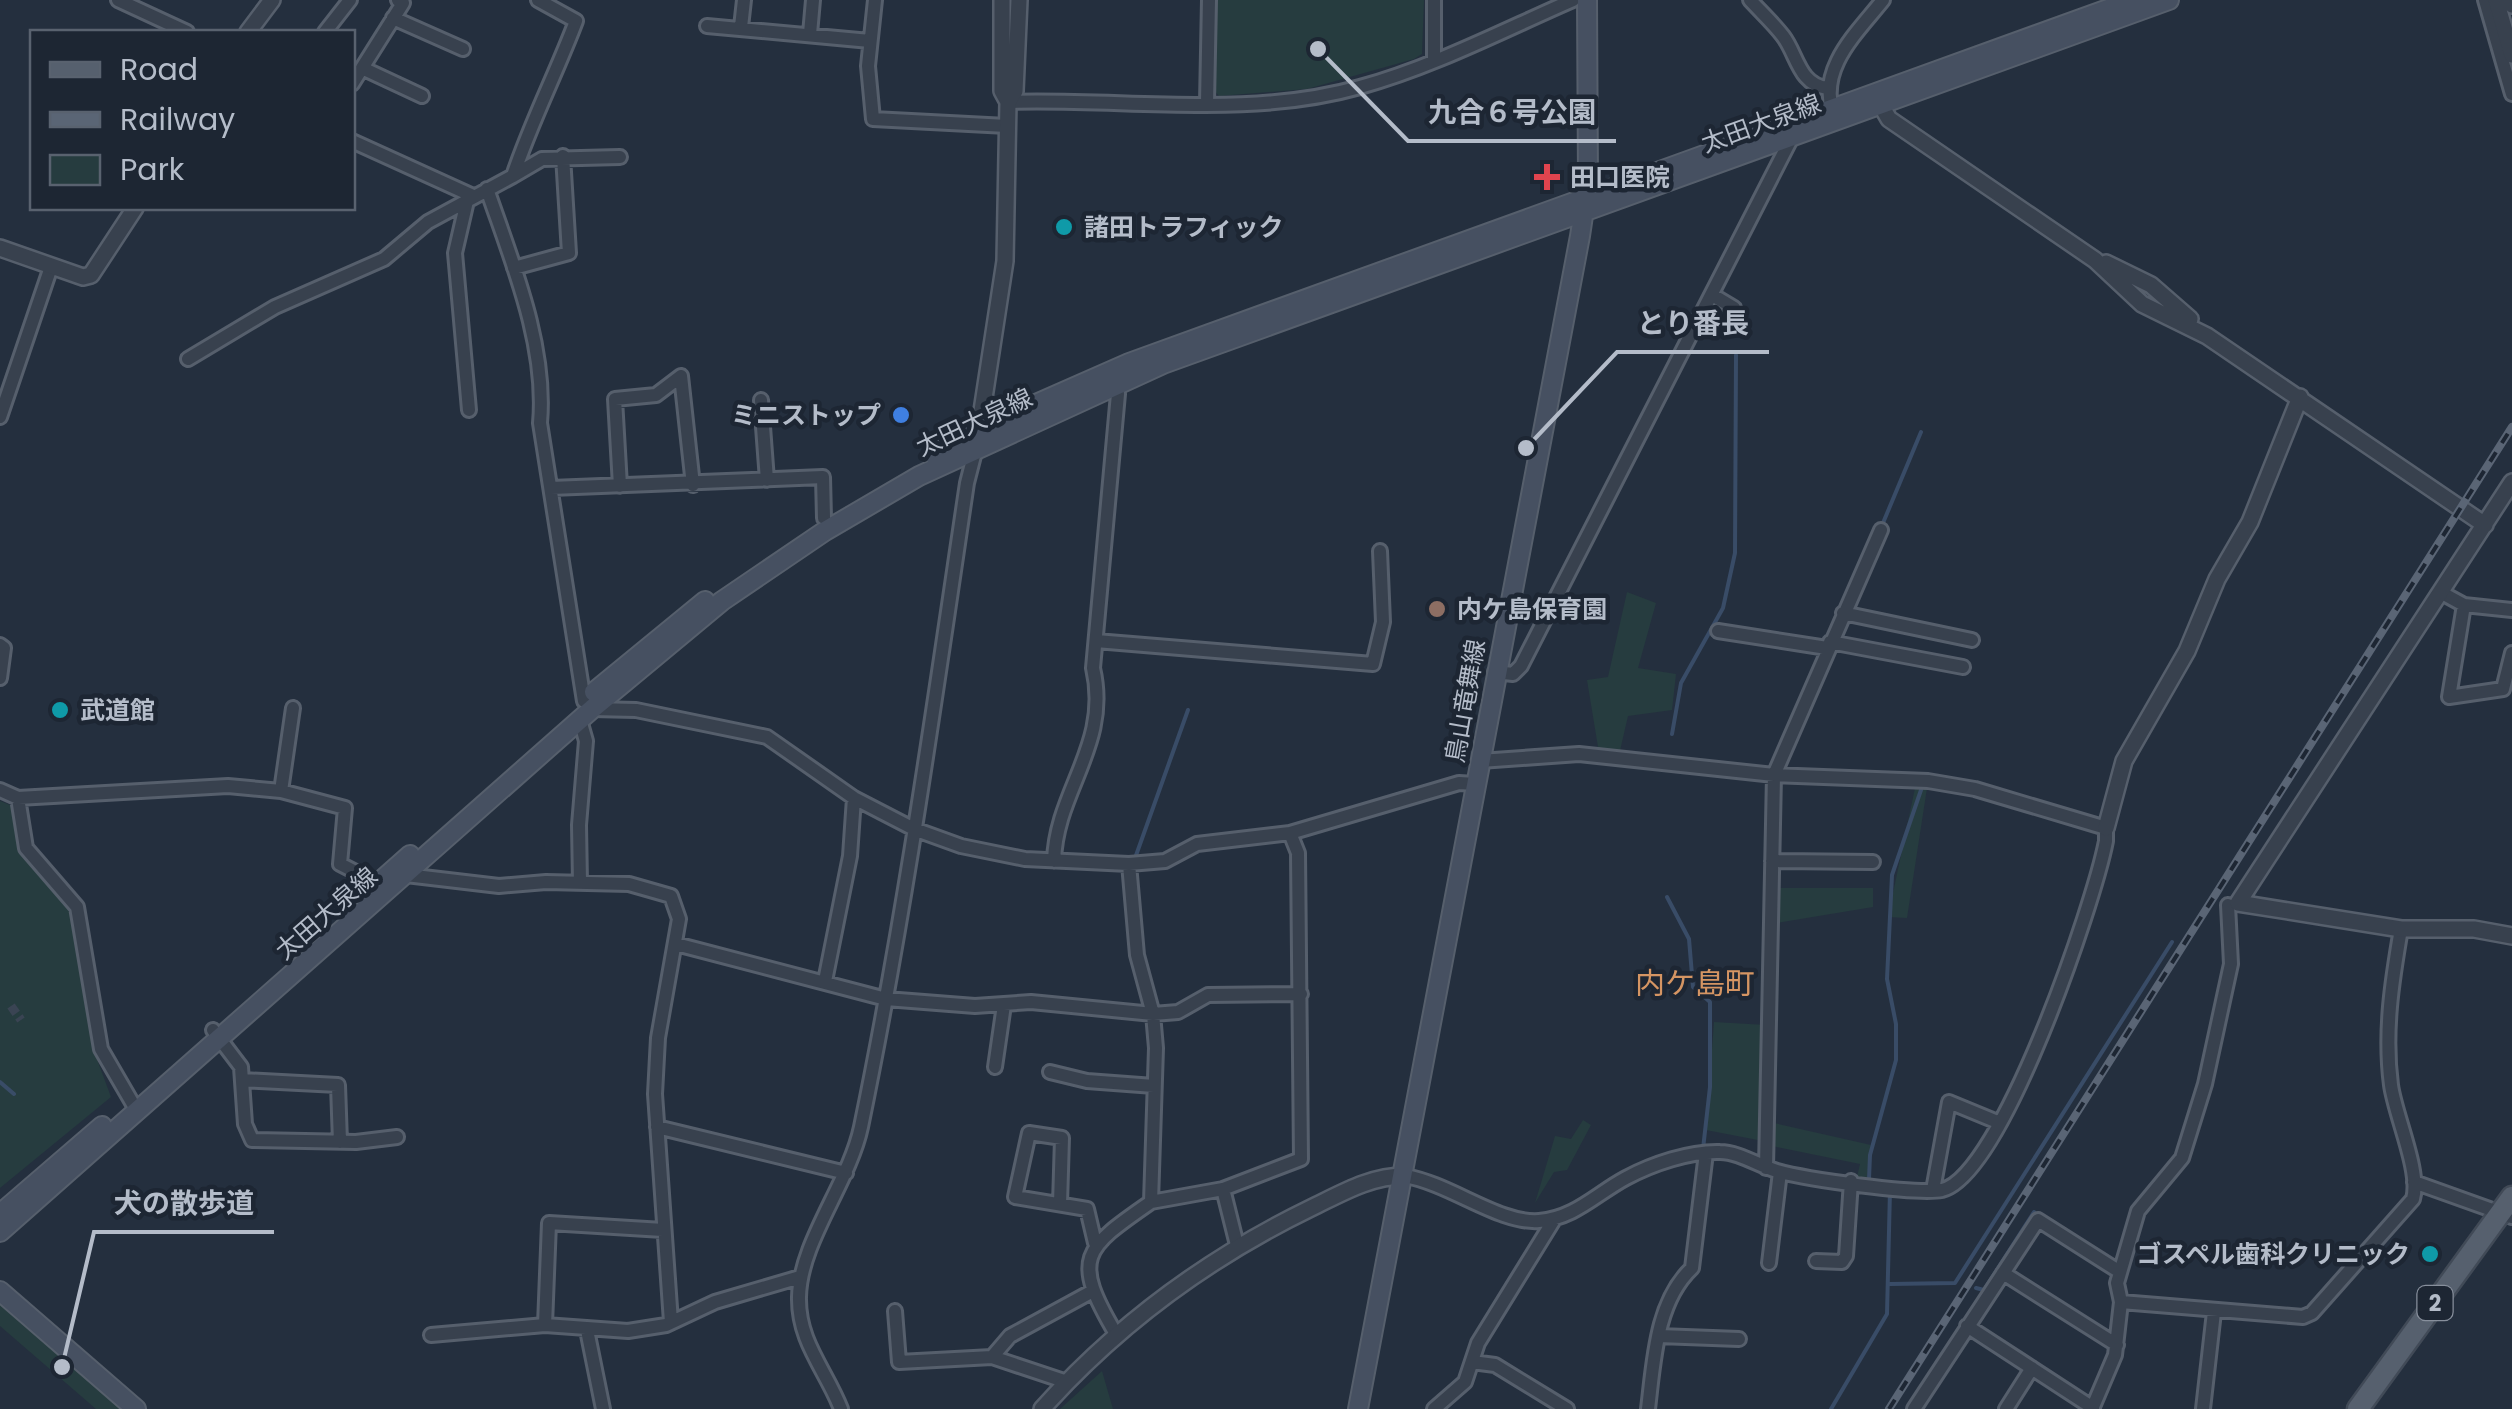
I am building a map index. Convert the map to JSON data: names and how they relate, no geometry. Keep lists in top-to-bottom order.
{
  "streets": {
    "main road": ["太田大泉線", "鳥山竜舞線", "2"]
  },
  "crossings": [
    ["太田大泉線", "鳥山竜舞線"]
  ],
  "districts": ["内ケ島町"],
  "places": {
    "other": [
      "九合６号公園",
      "諸田トラフィック",
      "ミニストップ",
      "とり番長",
      "内ケ島保育園",
      "武道館",
      "ゴスペル歯科クリニック",
      "犬の散歩道"
    ],
    "health": ["田口医院"]
  },
  "legend": ["Road", "Railway", "Park"]
}
